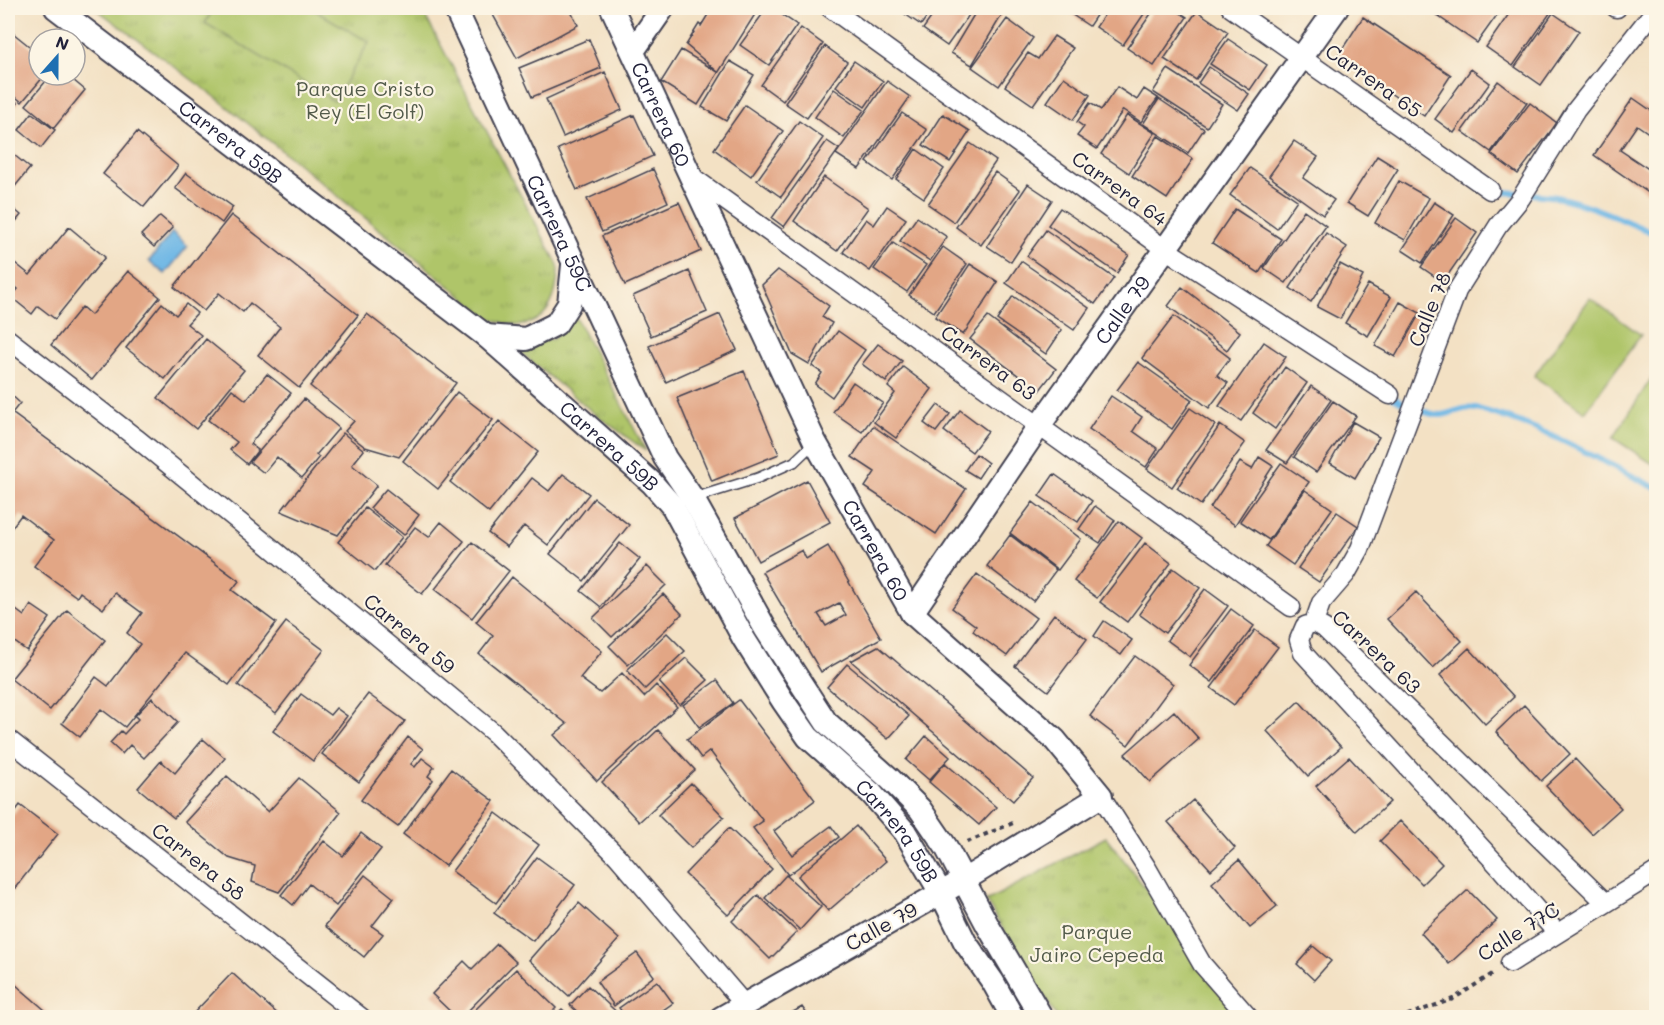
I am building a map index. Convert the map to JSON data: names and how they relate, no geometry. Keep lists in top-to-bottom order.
{
  "streets": {
    "street": [
      "Carrera 65",
      "Carrera 60",
      "Carrera 59B",
      "Carrera 64",
      "Carrera 59C",
      "Calle 79",
      "Calle 78",
      "Carrera 63",
      "Carrera 59",
      "Carrera 58",
      "Calle 77C"
    ]
  },
  "crossings": [
    ["Carrera 65", "Calle 79"],
    ["Carrera 60", "Calle 79"],
    ["Carrera 60", "Carrera 63"],
    ["Carrera 59B", "Carrera 59C"],
    ["Carrera 59B", "Calle 79"],
    ["Carrera 64", "Calle 79"],
    ["Calle 79", "Carrera 63"],
    ["Calle 79", "Carrera 59"],
    ["Calle 78", "Carrera 63"],
    ["Carrera 63", "Calle 77C"]
  ],
  "parks": ["Parque Cristo Rey (El Golf)", "Parque Jairo Cepeda"],
  "north": "top"
}
